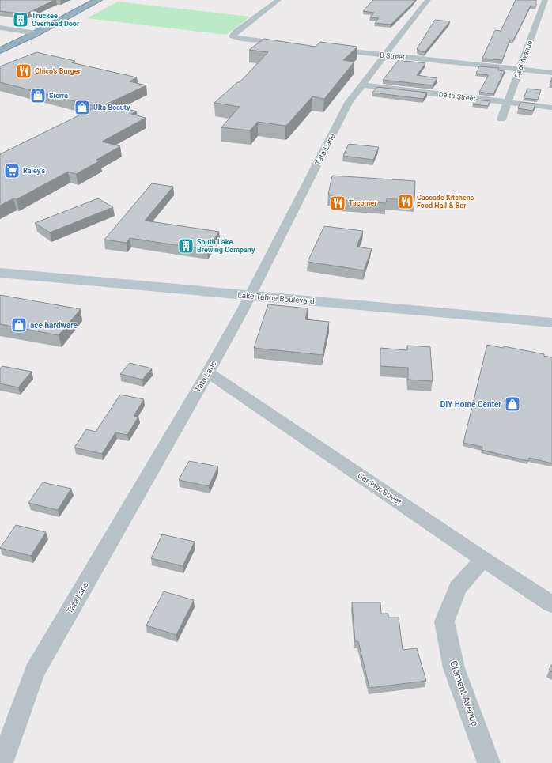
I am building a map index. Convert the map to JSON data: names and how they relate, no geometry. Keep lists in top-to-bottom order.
{
  "streets": {
    "main road": ["Lake Tahoe Boulevard"],
    "street": [
      "B Street",
      "Dedi Avenue",
      "Delta Street",
      "Tata Lane",
      "Gardner Street",
      "Clement Avenue"
    ]
  },
  "crossings": [
    ["B Street", "Dedi Avenue"],
    ["B Street", "Tata Lane"],
    ["Dedi Avenue", "Delta Street"],
    ["Delta Street", "Tata Lane"],
    ["Tata Lane", "Lake Tahoe Boulevard"],
    ["Tata Lane", "Gardner Street"],
    ["Gardner Street", "Clement Avenue"]
  ],
  "places": {
    "building": ["Truckee Overhead Door", "South Lake Brewing Company"],
    "restaurant": ["Chico’s Burger", "Cascade Kitchens Food Hall & Bar", "Tacomer"],
    "shop": [
      "Sierra",
      "Ulta Beauty",
      "ace hardware",
      "DIY Home Center"
    ],
    "supermarket": ["Raley's"]
  }
}
